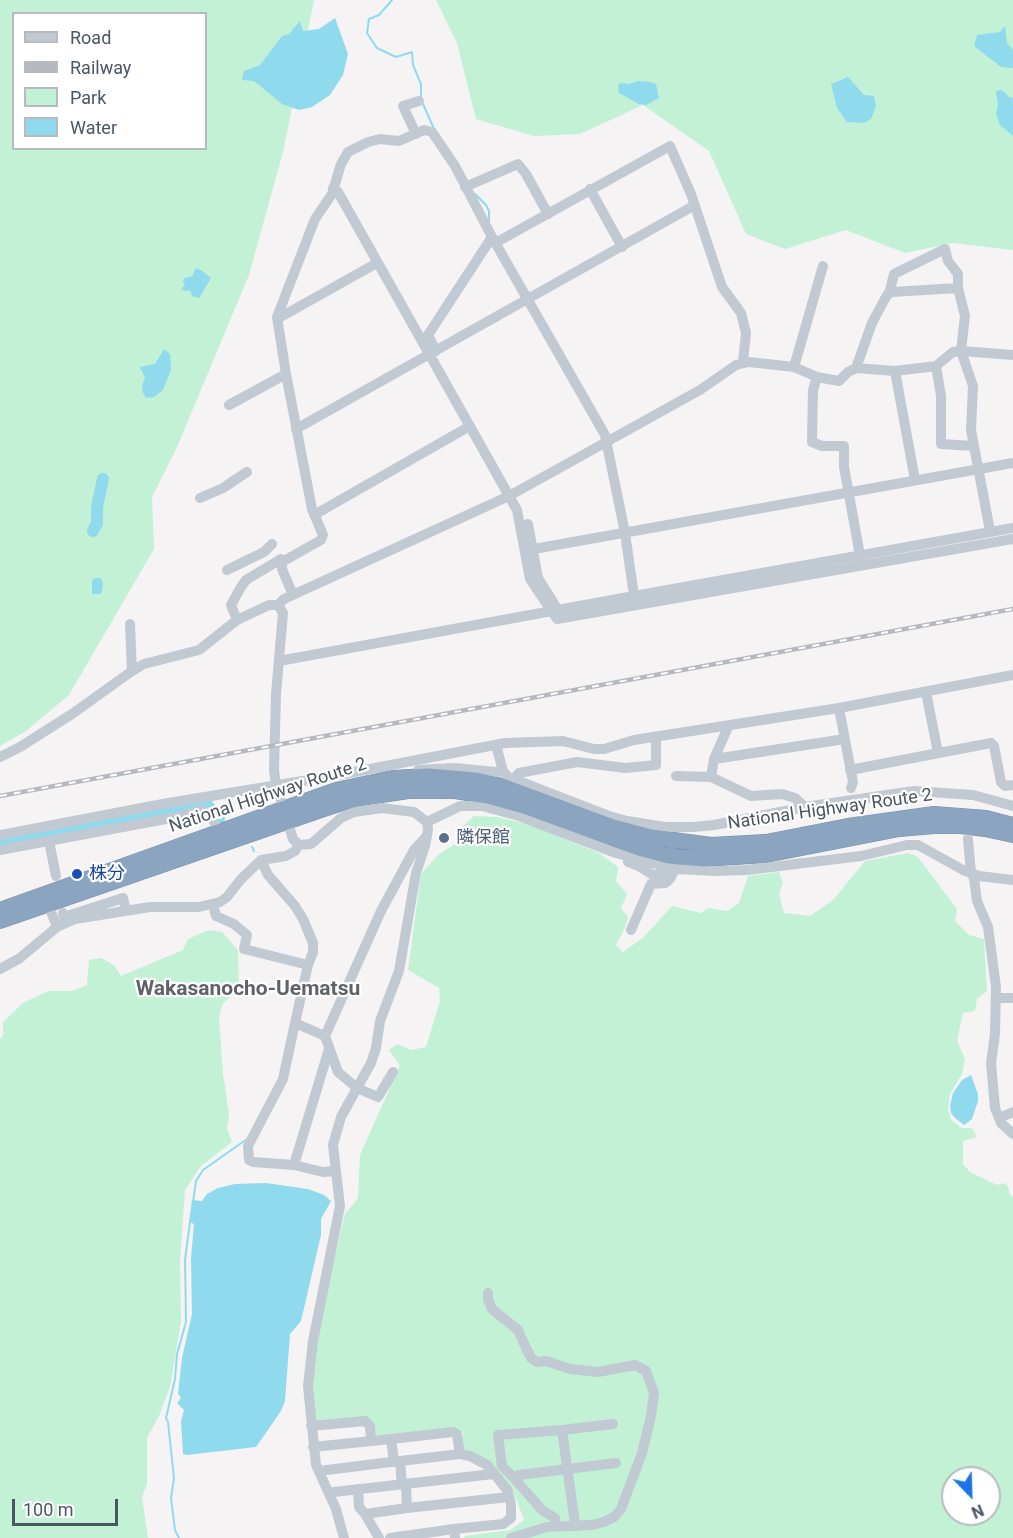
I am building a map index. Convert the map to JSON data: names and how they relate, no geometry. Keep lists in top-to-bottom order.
{
  "streets": {
    "highway": ["National Highway Route 2"]
  },
  "districts": ["Wakasanocho-Uematsu"],
  "places": ["隣保館", "株分"],
  "legend": [
    "Road",
    "Railway",
    "Park",
    "Water"
  ],
  "scale_bar": "100 m",
  "north": "bottom right"
}
